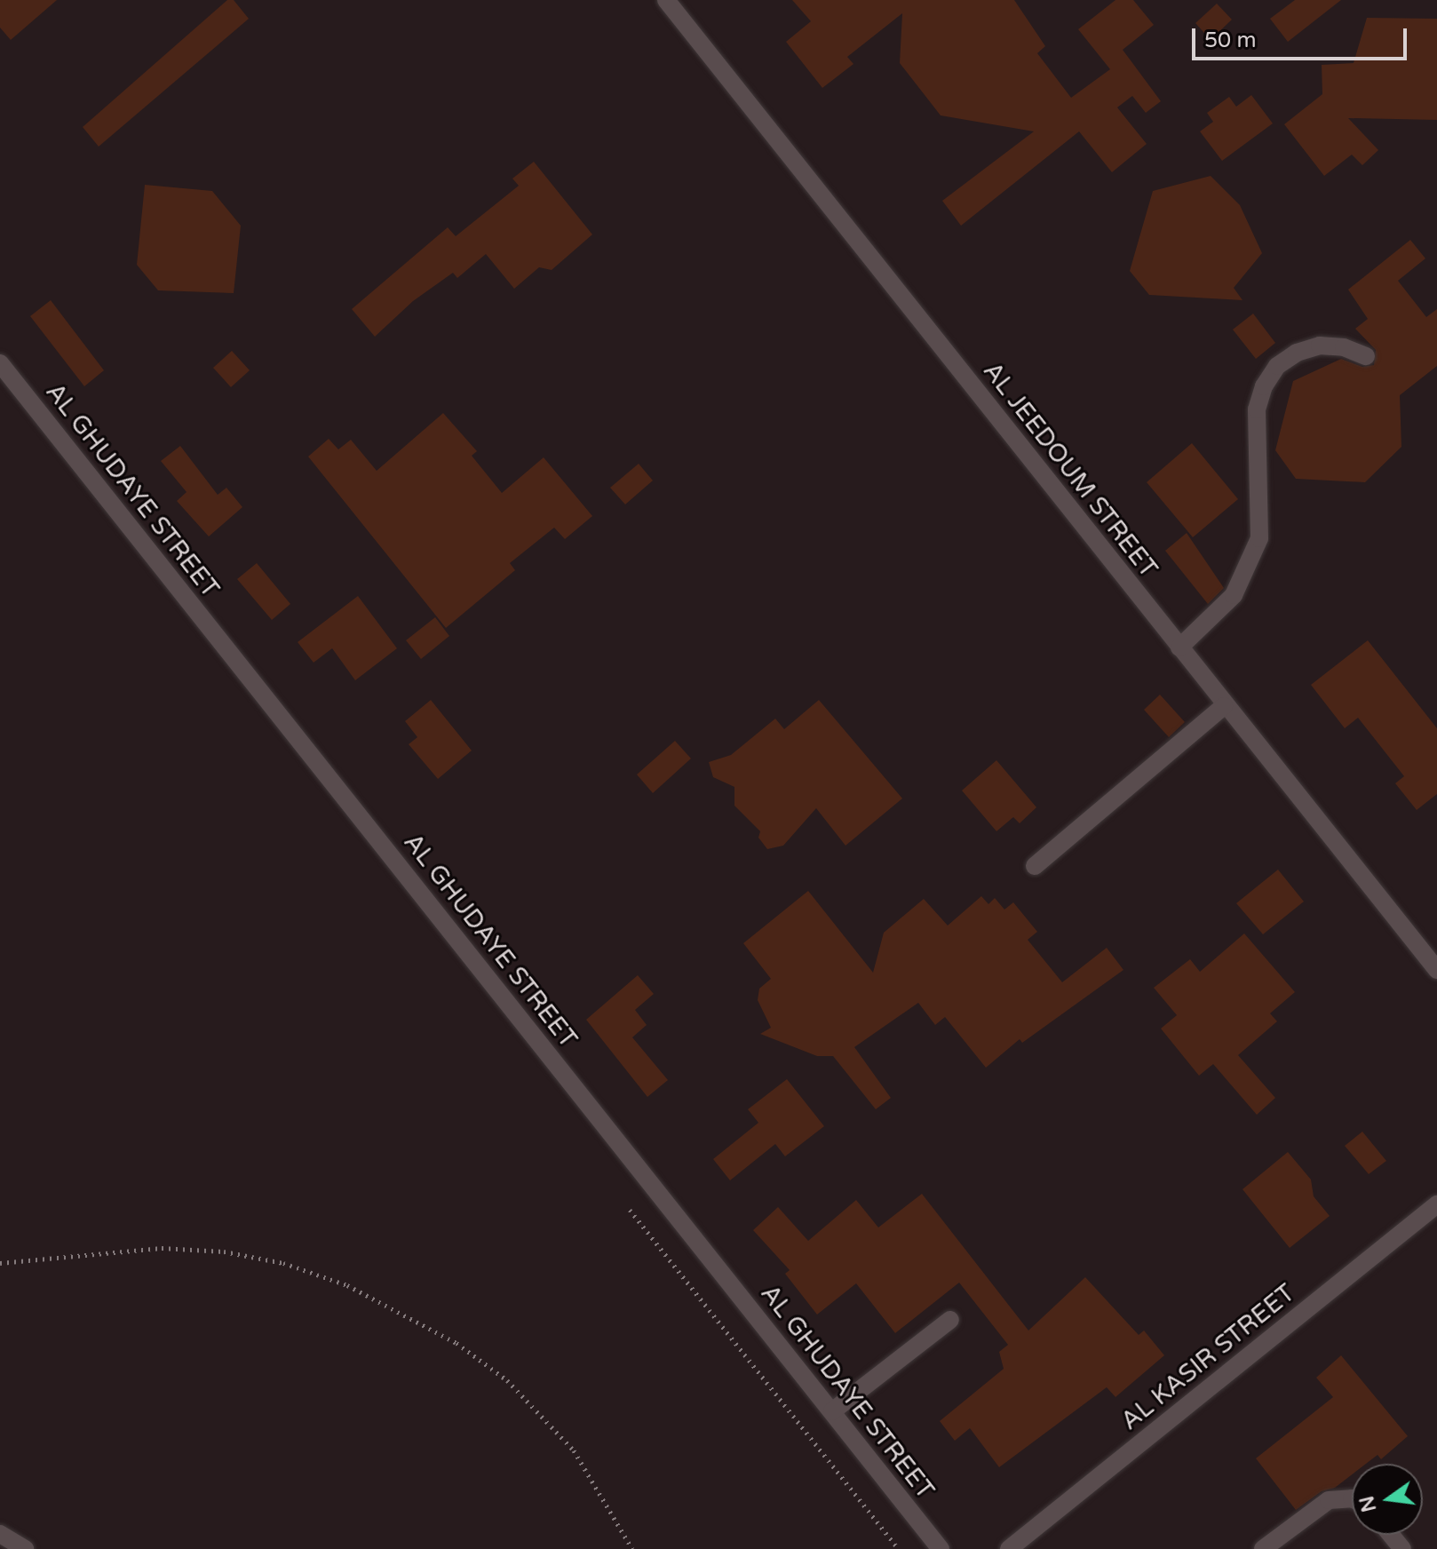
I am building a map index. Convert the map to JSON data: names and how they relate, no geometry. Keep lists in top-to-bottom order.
{
  "streets": {
    "street": ["AL JEEDOUM STREET", "AL GHUDAYE STREET", "AL KASIR STREET"]
  },
  "scale_bar": "50 m",
  "north": "left"
}
